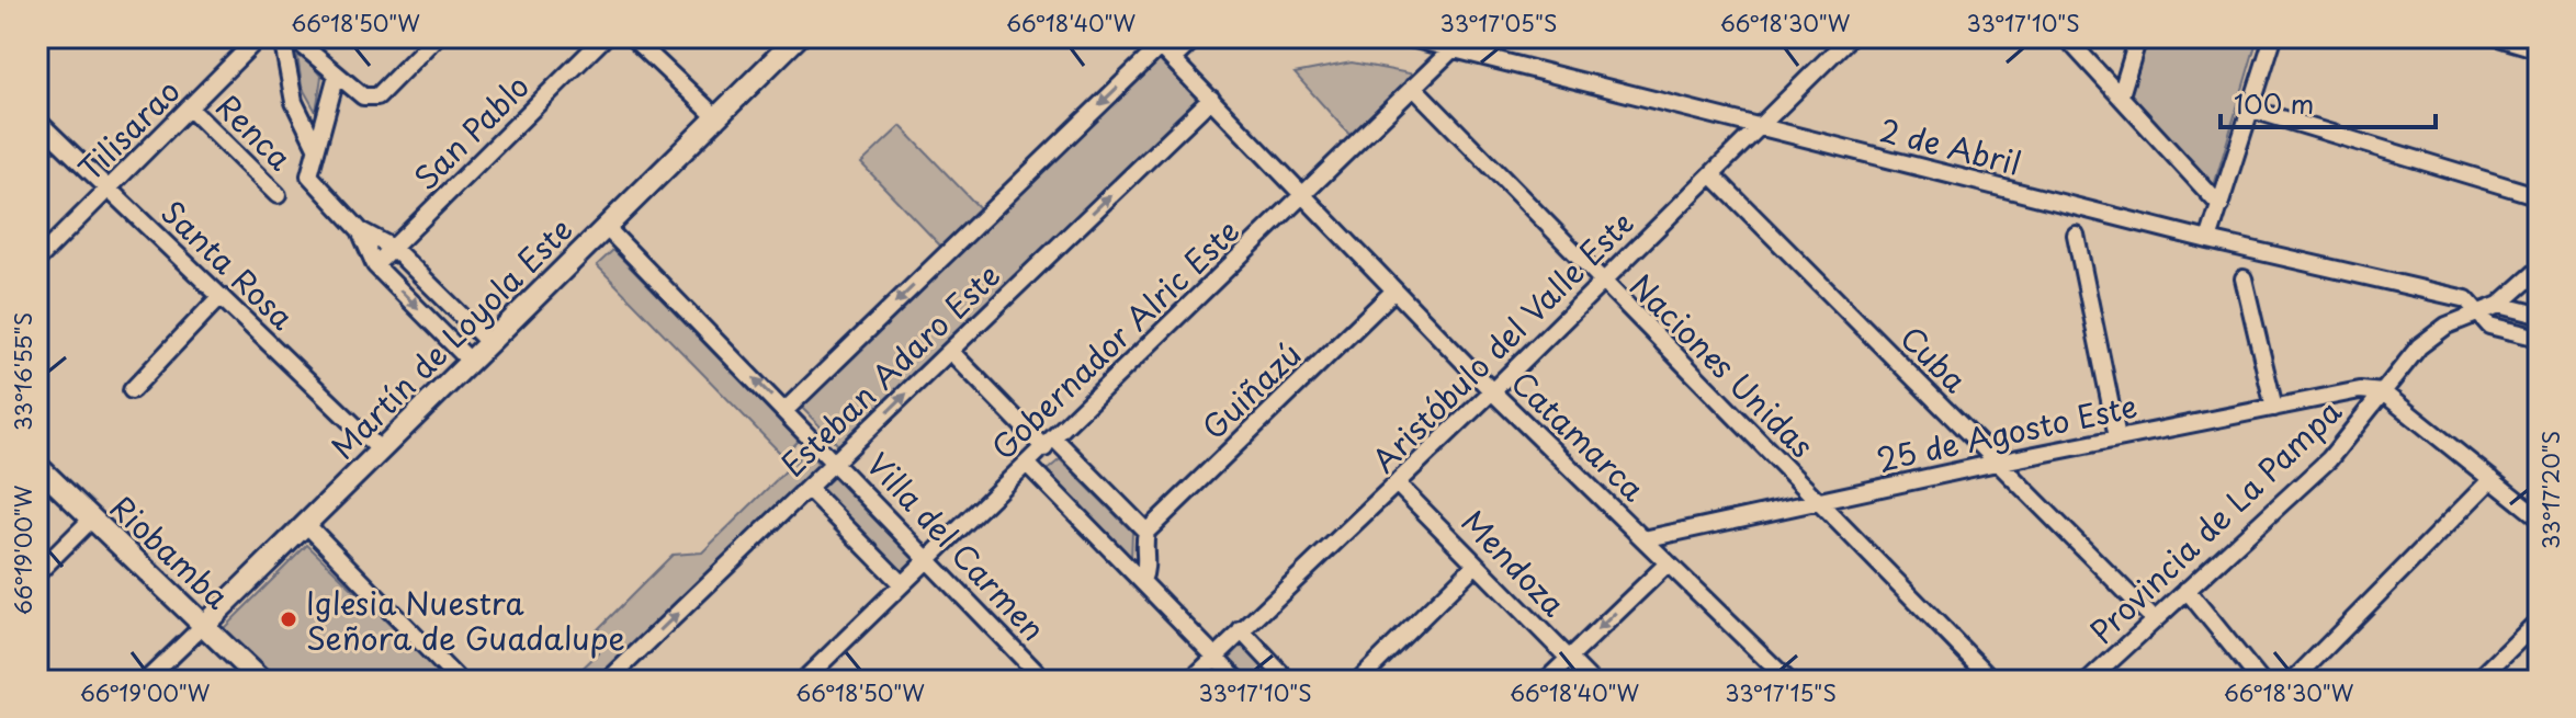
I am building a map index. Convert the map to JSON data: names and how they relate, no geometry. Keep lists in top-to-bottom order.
{
  "streets": {
    "main road": ["Martín de Loyola Este", "Riobamba"],
    "street": [
      "Tilisarao",
      "Renca",
      "San Pablo",
      "2 de Abril",
      "Santa Rosa",
      "Gobernador Alric Este",
      "Aristóbulo del Valle Este",
      "Cuba",
      "Naciones Unidas",
      "Esteban Adaro Este",
      "Guiñazú",
      "25 de Agosto Este",
      "Catamarca",
      "Provincia de La Pampa",
      "Villa del Carmen",
      "Mendoza"
    ]
  },
  "crossings": [
    ["Tilisarao", "Renca"],
    ["Tilisarao", "Santa Rosa"],
    ["2 de Abril", "Gobernador Alric Este"],
    ["2 de Abril", "Aristóbulo del Valle Este"],
    ["2 de Abril", "Provincia de La Pampa"],
    ["Santa Rosa", "Martín de Loyola Este"],
    ["Martín de Loyola Este", "Villa del Carmen"],
    ["Martín de Loyola Este", "Riobamba"],
    ["Gobernador Alric Este", "Naciones Unidas"],
    ["Gobernador Alric Este", "Catamarca"],
    ["Gobernador Alric Este", "Villa del Carmen"],
    ["Aristóbulo del Valle Este", "Cuba"],
    ["Aristóbulo del Valle Este", "Naciones Unidas"],
    ["Aristóbulo del Valle Este", "Catamarca"],
    ["Aristóbulo del Valle Este", "Mendoza"],
    ["Cuba", "25 de Agosto Este"],
    ["Cuba", "Provincia de La Pampa"],
    ["Naciones Unidas", "25 de Agosto Este"],
    ["Esteban Adaro Este", "Catamarca"],
    ["Esteban Adaro Este", "Villa del Carmen"],
    ["Guiñazú", "Catamarca"],
    ["25 de Agosto Este", "Catamarca"],
    ["25 de Agosto Este", "Provincia de La Pampa"]
  ],
  "one_way": ["Villa del Carmen"],
  "places": ["Iglesia Nuestra Señora de Guadalupe"],
  "scale_bar": "100 m",
  "coordinates": [
    "66°18'50\"W",
    "66°18'40\"W",
    "33°17'05\"S",
    "66°18'30\"W",
    "33°17'10\"S",
    "33°16'55\"S",
    "33°17'20\"S",
    "66°19'00\"W",
    "33°17'15\"S"
  ]
}
